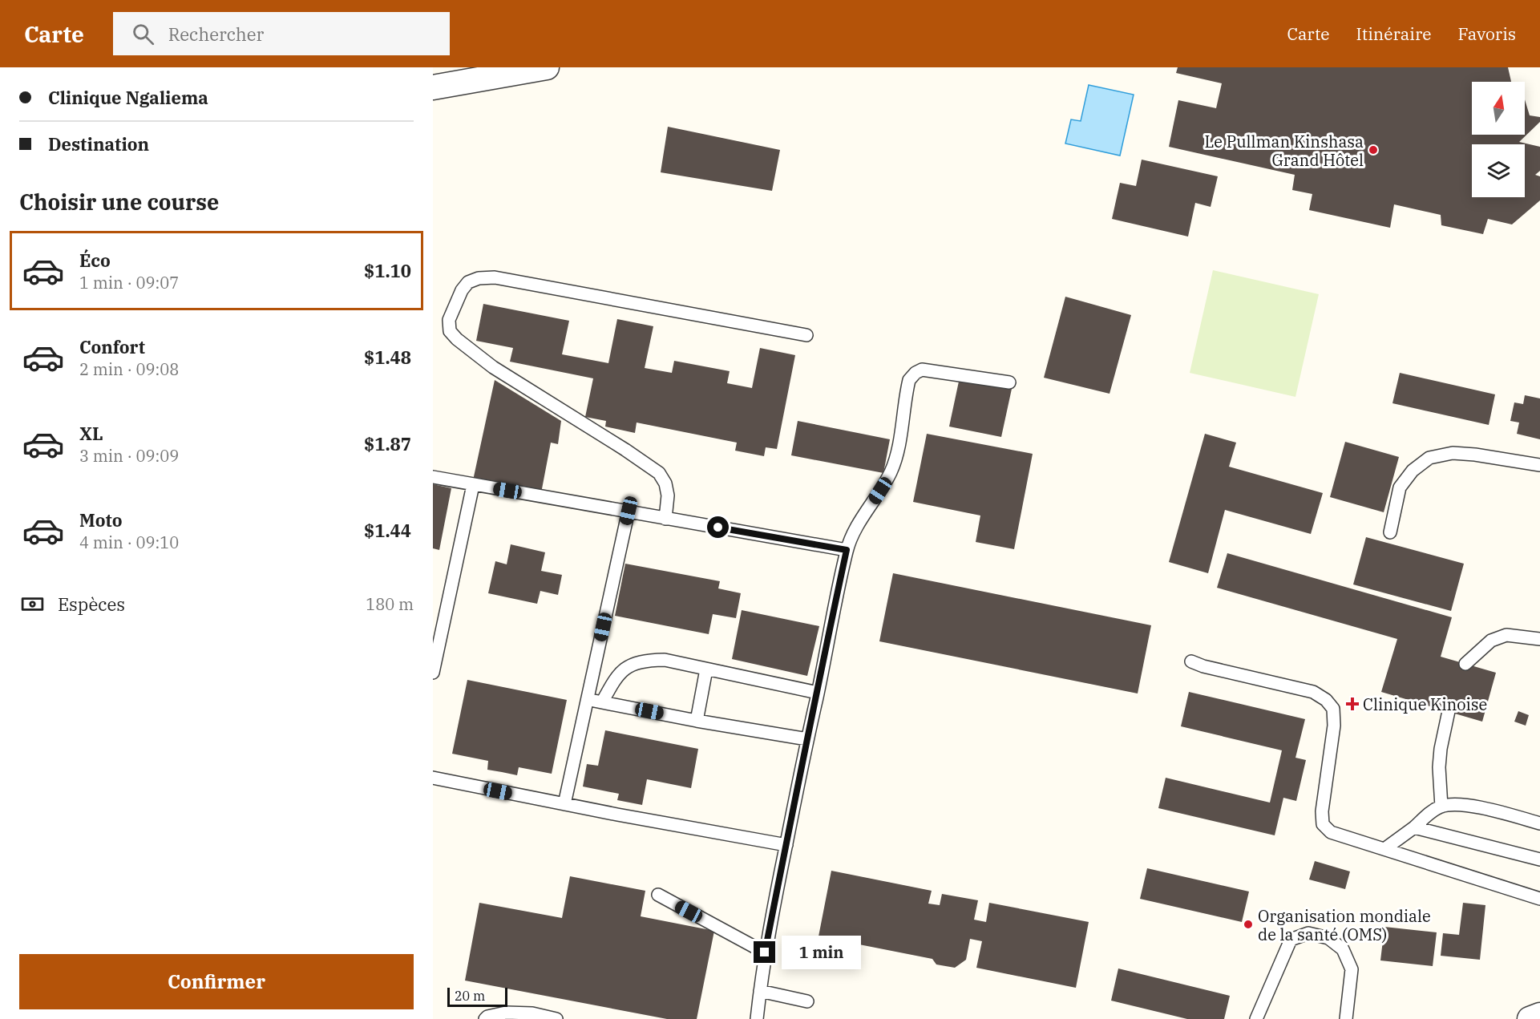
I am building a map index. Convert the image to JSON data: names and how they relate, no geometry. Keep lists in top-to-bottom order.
{
  "places": {
    "other": ["Le Pullman Kinshasa Grand Hôtel", "Organisation mondiale de la santé (OMS)"],
    "health": ["Clinique Kinoise"]
  },
  "scale_bar": "20 m",
  "north": "top",
  "page": {
    "header": "Carte",
    "search": "Rechercher",
    "nav": ["Carte", "Itinéraire", "Favoris"],
    "banner": ["Clinique Ngaliema", "Destination"],
    "heading": "Choisir une course",
    "list": [
      {
        "name": "Éco",
        "note": "1 min · 09:07",
        "value": "$1.10"
      },
      {
        "name": "Confort",
        "note": "2 min · 09:08",
        "value": "$1.48"
      },
      {
        "name": "XL",
        "note": "3 min · 09:09",
        "value": "$1.87"
      },
      {
        "name": "Moto",
        "note": "4 min · 09:10",
        "value": "$1.44"
      }
    ],
    "pay": ["Espèces", "180 m"],
    "bubble": "1 min",
    "buttons": "Confirmer",
    "scale": "20 m"
  }
}
